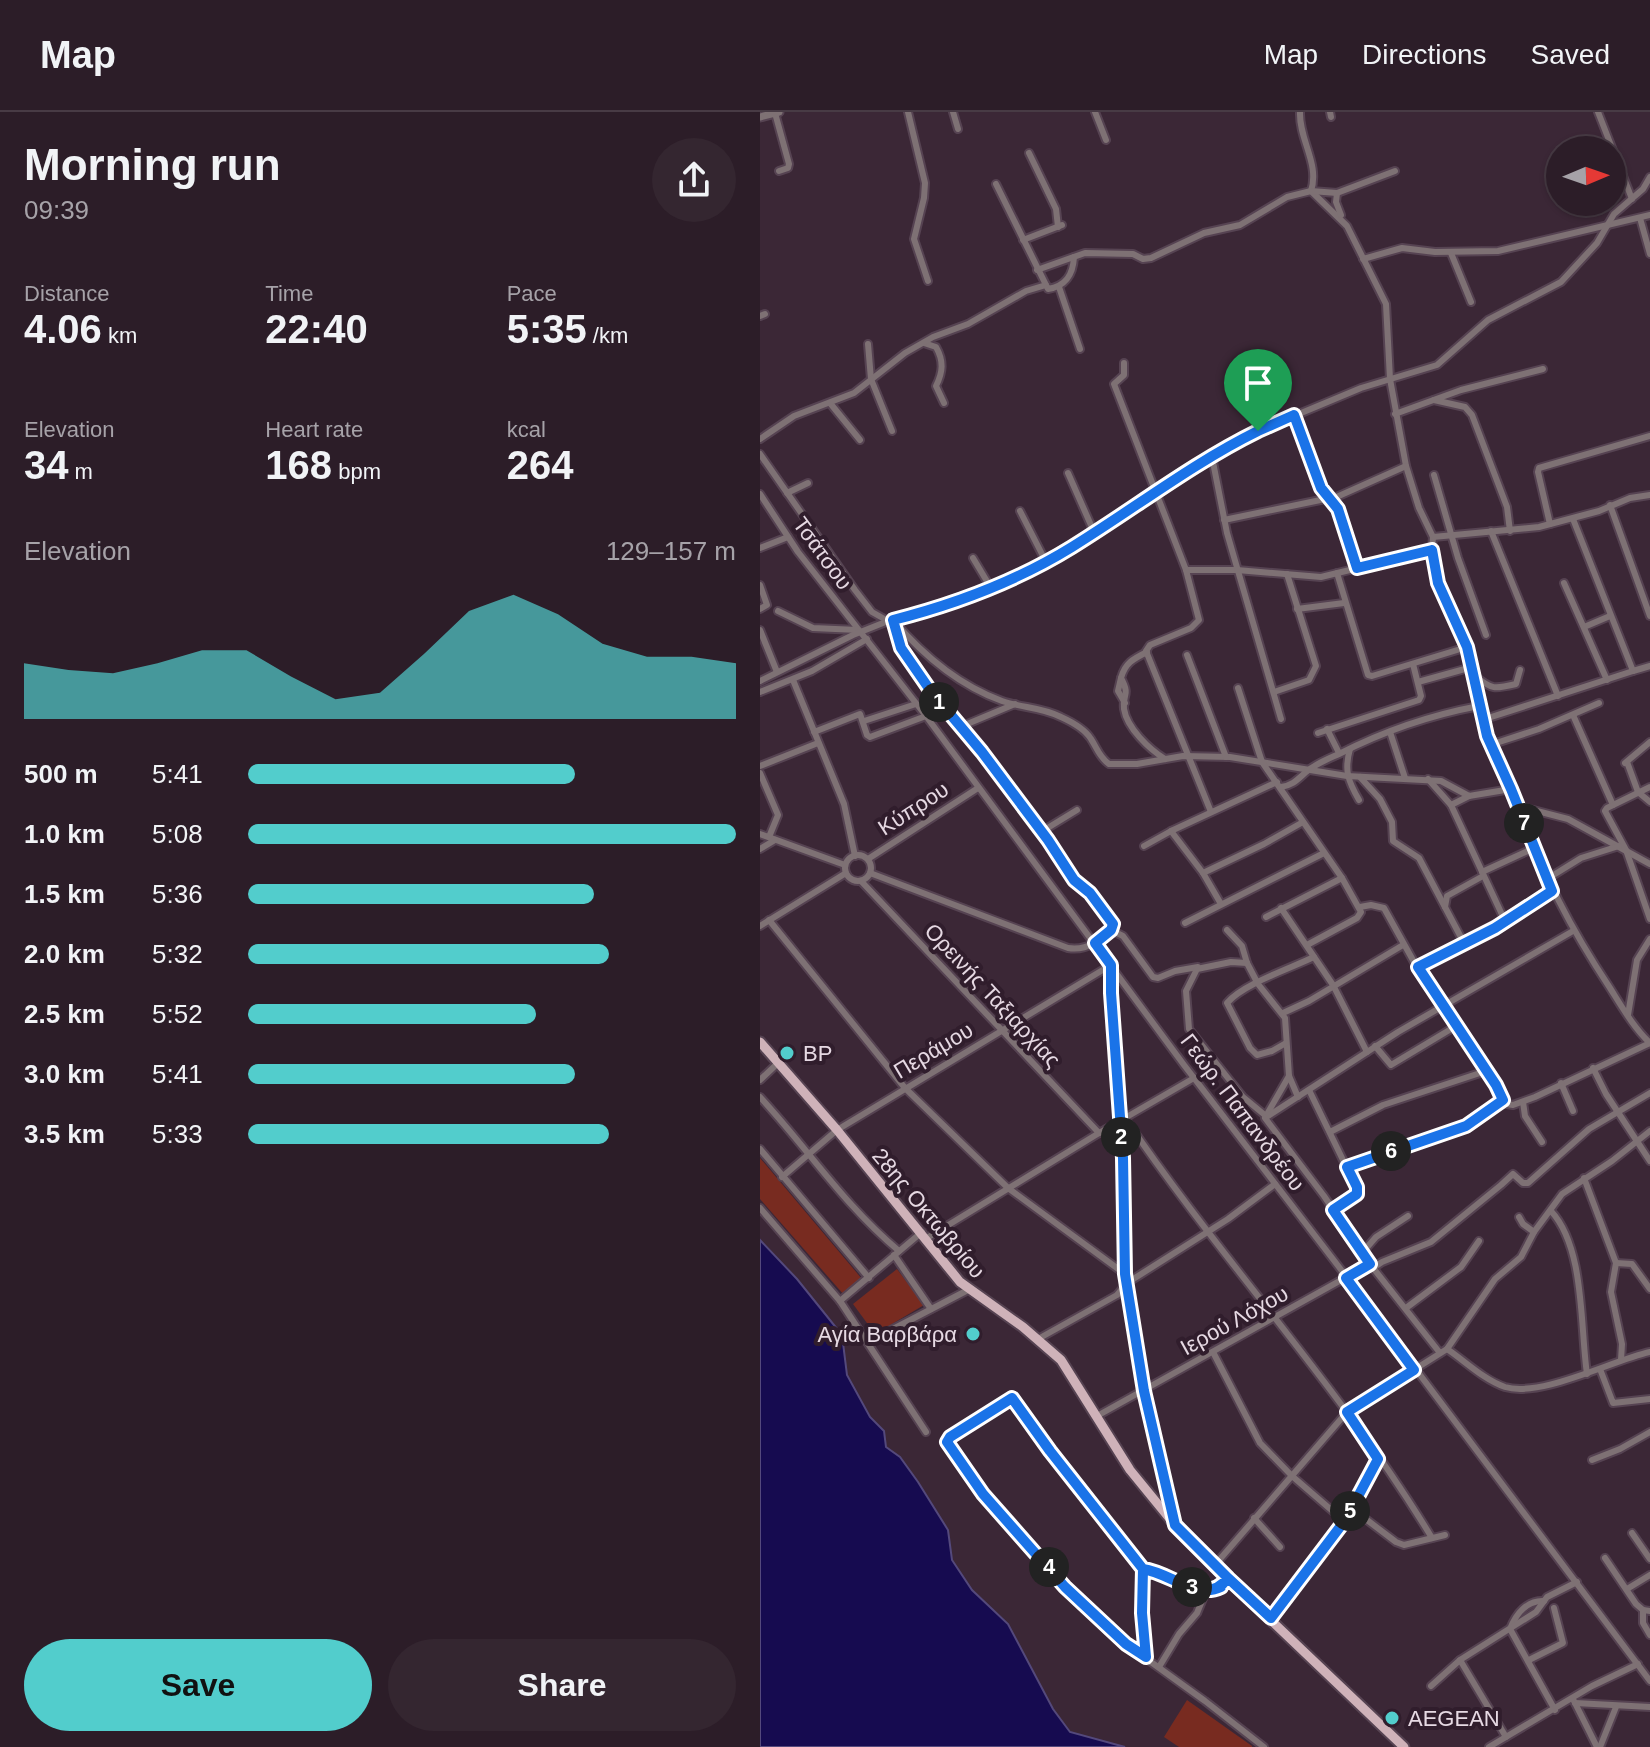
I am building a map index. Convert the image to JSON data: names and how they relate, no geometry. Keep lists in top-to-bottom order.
{
  "streets": {
    "main road": ["28ης Οκτωβρίου"],
    "street": [
      "Τσάτσου",
      "Κύπρου",
      "Ορεινής Ταξιαρχίας",
      "Περάμου",
      "Γεώρ. Παπανδρέου",
      "Ιερού Λόχου"
    ]
  },
  "crossings": [
    ["Τσάτσου", "Γεώρ. Παπανδρέου"],
    ["Κύπρου", "Ορεινής Ταξιαρχίας"],
    ["Κύπρου", "Γεώρ. Παπανδρέου"],
    ["Ορεινής Ταξιαρχίας", "Περάμου"],
    ["Περάμου", "Γεώρ. Παπανδρέου"],
    ["Περάμου", "28ης Οκτωβρίου"],
    ["Γεώρ. Παπανδρέου", "Ιερού Λόχου"],
    ["28ης Οκτωβρίου", "Ιερού Λόχου"]
  ],
  "places": ["BP", "Αγία Βαρβάρα", "AEGEAN"],
  "north": "right",
  "page": {
    "header": "Map",
    "nav": ["Map", "Directions", "Saved"],
    "heading": ["Morning run", "09:39"],
    "stats": [
      ["Distance", "4.06 km"],
      ["Time", "22:40"],
      ["Pace", "5:35 /km"],
      ["Elevation", "34 m"],
      ["Heart rate", "168 bpm"],
      ["kcal", "264"]
    ],
    "chart": ["Elevation", "129–157 m"],
    "pins": [
      "1",
      "7",
      "2",
      "6",
      "5",
      "4",
      "3"
    ],
    "list": [
      {
        "name": "500 m",
        "note": "5:41"
      },
      {
        "name": "1.0 km",
        "note": "5:08"
      },
      {
        "name": "1.5 km",
        "note": "5:36"
      },
      {
        "name": "2.0 km",
        "note": "5:32"
      },
      {
        "name": "2.5 km",
        "note": "5:52"
      },
      {
        "name": "3.0 km",
        "note": "5:41"
      },
      {
        "name": "3.5 km",
        "note": "5:33"
      }
    ],
    "buttons": ["Save", "Share"]
  }
}
